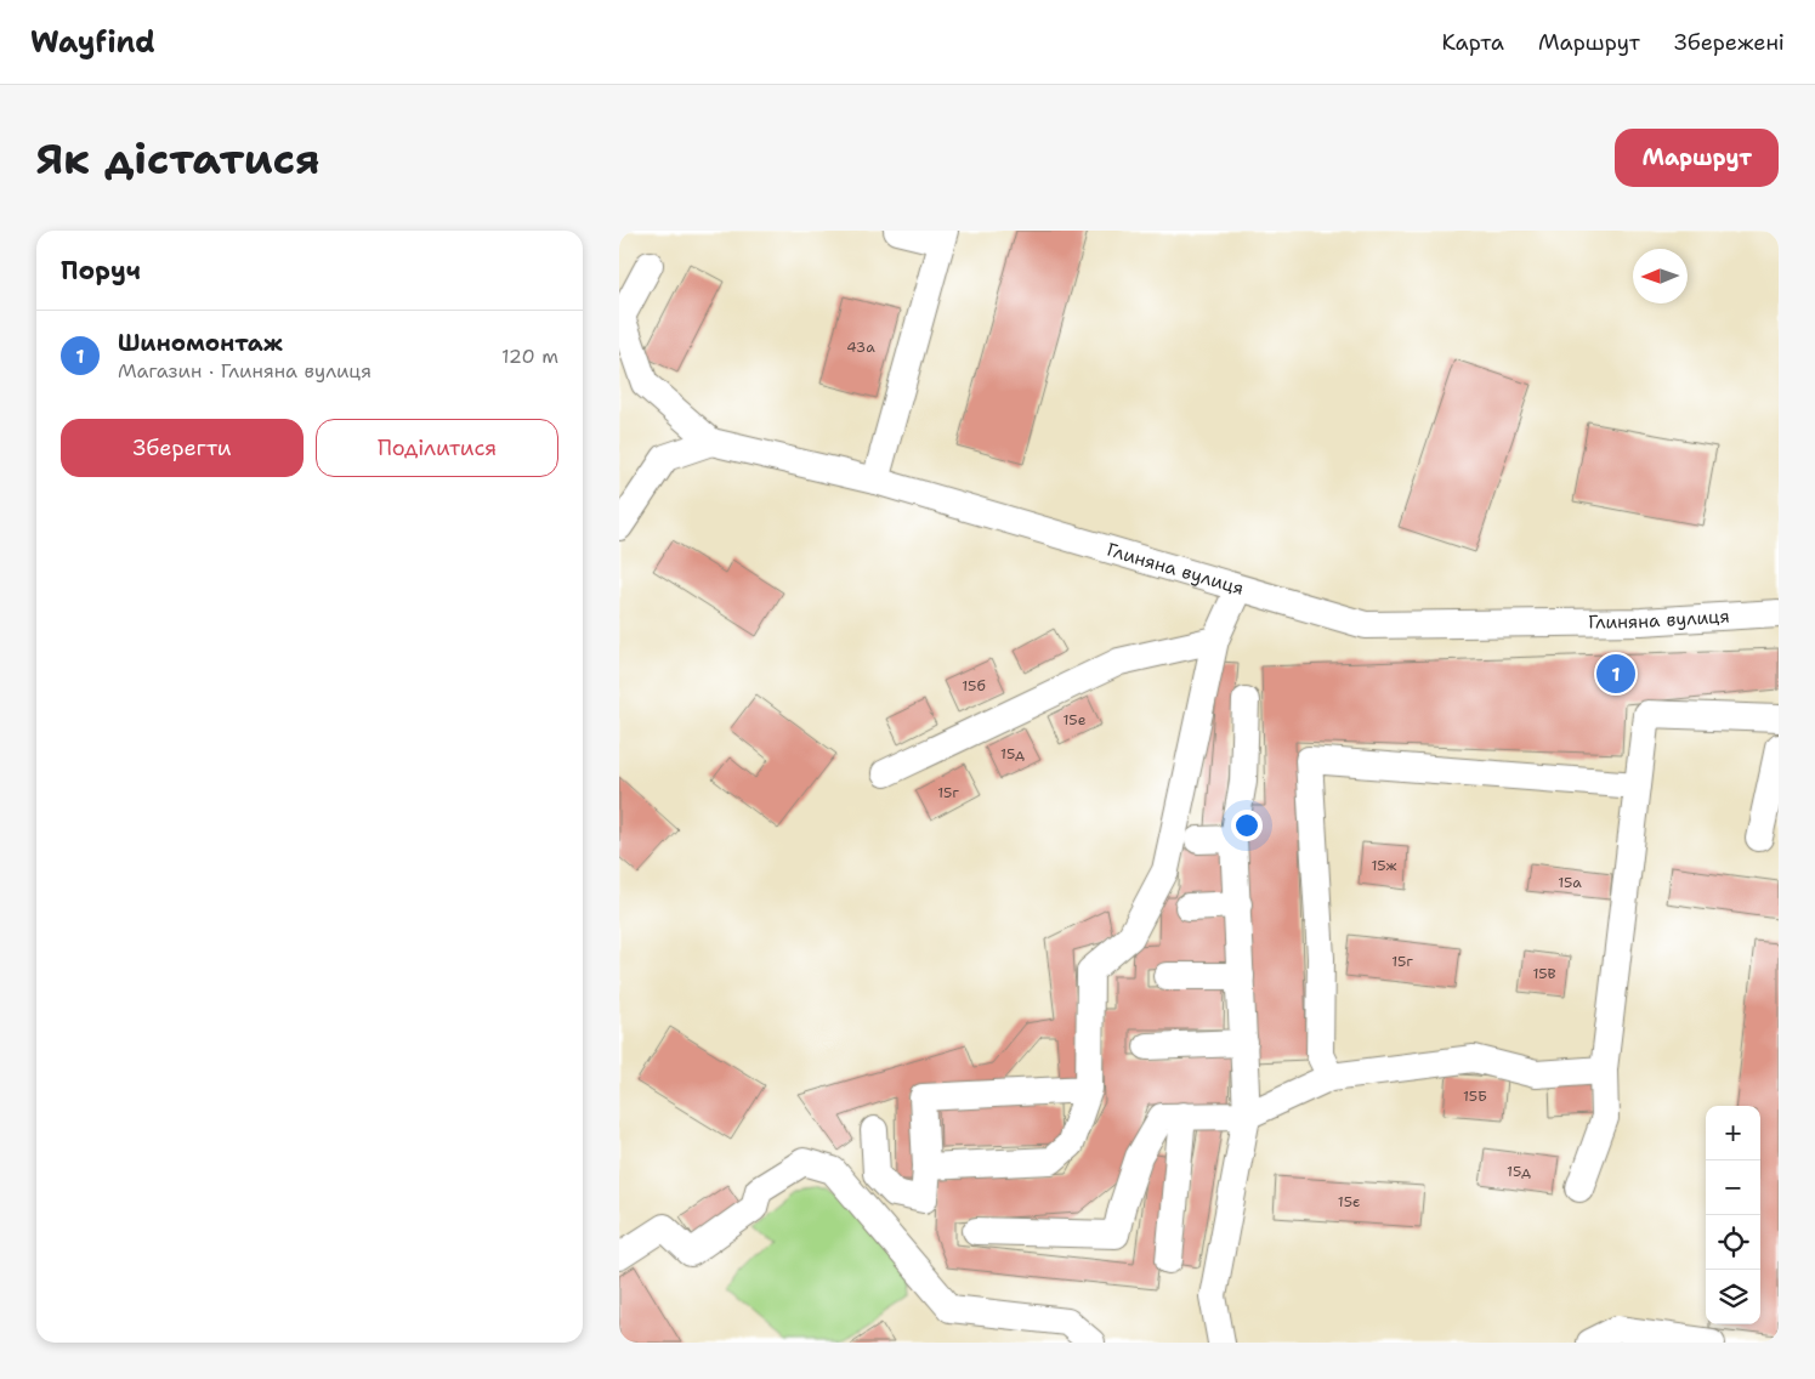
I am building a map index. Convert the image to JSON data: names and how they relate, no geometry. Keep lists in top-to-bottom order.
{
  "streets": {
    "street": ["Глиняна вулиця"]
  },
  "house_numbers": [
    "43а",
    "15б",
    "15е",
    "15д",
    "15г",
    "15ж",
    "15а",
    "15г",
    "15В",
    "15Б",
    "15д",
    "15є"
  ],
  "north": "left",
  "page": {
    "header": "Wayfind",
    "nav": ["Карта", "Маршрут", "Збережені"],
    "buttons": [
      "Маршрут",
      ["Зберегти", "Поділитися"]
    ],
    "title": "Як дістатися",
    "heading": "Поруч",
    "list": [
      {
        "mark": "1",
        "name": "Шиномонтаж",
        "note": "Магазин · Глиняна вулиця",
        "value": "120 m"
      }
    ],
    "pins": "1",
    "map_buttons": ["+", "−"]
  }
}
